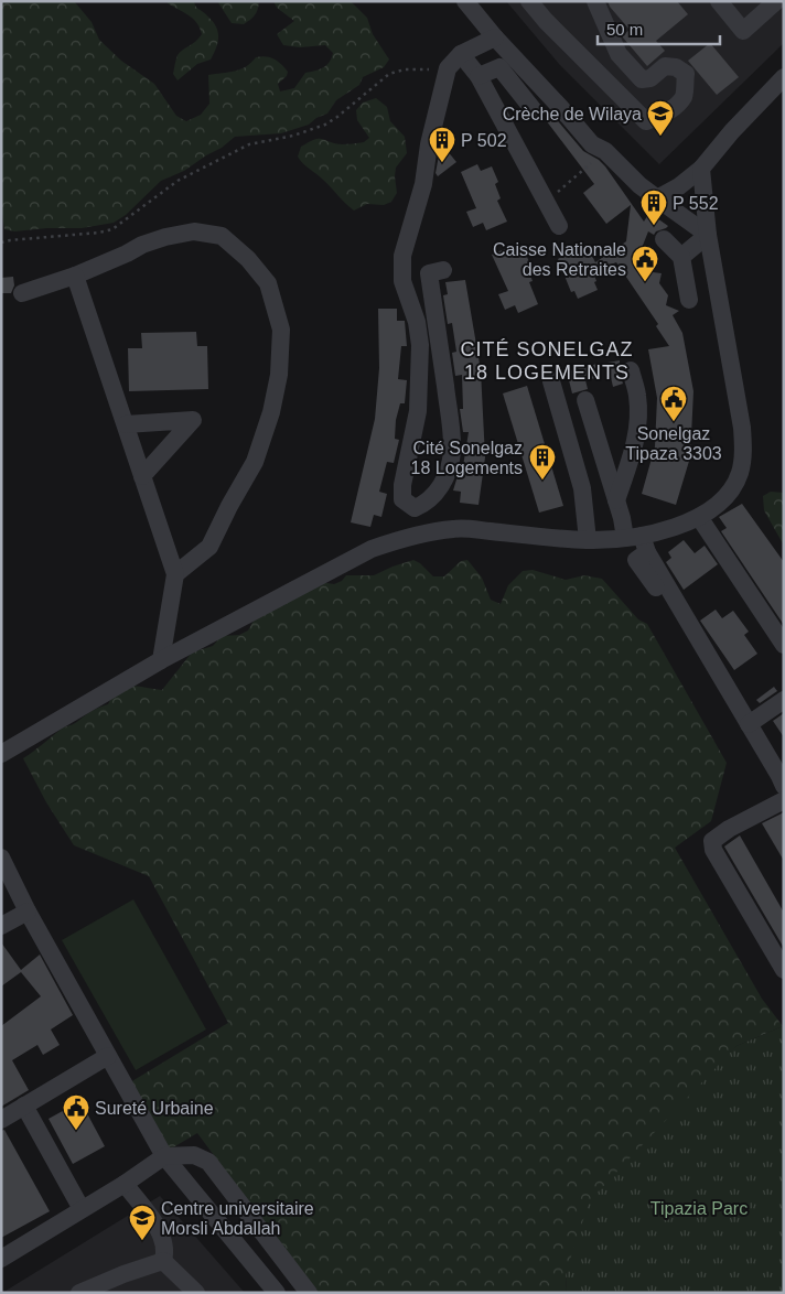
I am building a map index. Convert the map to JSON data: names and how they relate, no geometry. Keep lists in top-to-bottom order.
{
  "districts": ["CITÉ SONELGAZ 18 LOGEMENTS"],
  "parks": ["Tipazia Parc"],
  "places": {
    "school or university": ["Crèche de Wilaya", "Centre universitaire Morsli Abdallah"],
    "building": ["P 502", "P 552", "Cité Sonelgaz 18 Logements"],
    "public building": ["Caisse Nationale des Retraites", "Sonelgaz Tipaza 3303", "Sureté Urbaine"]
  },
  "scale_bar": "50 m"
}
